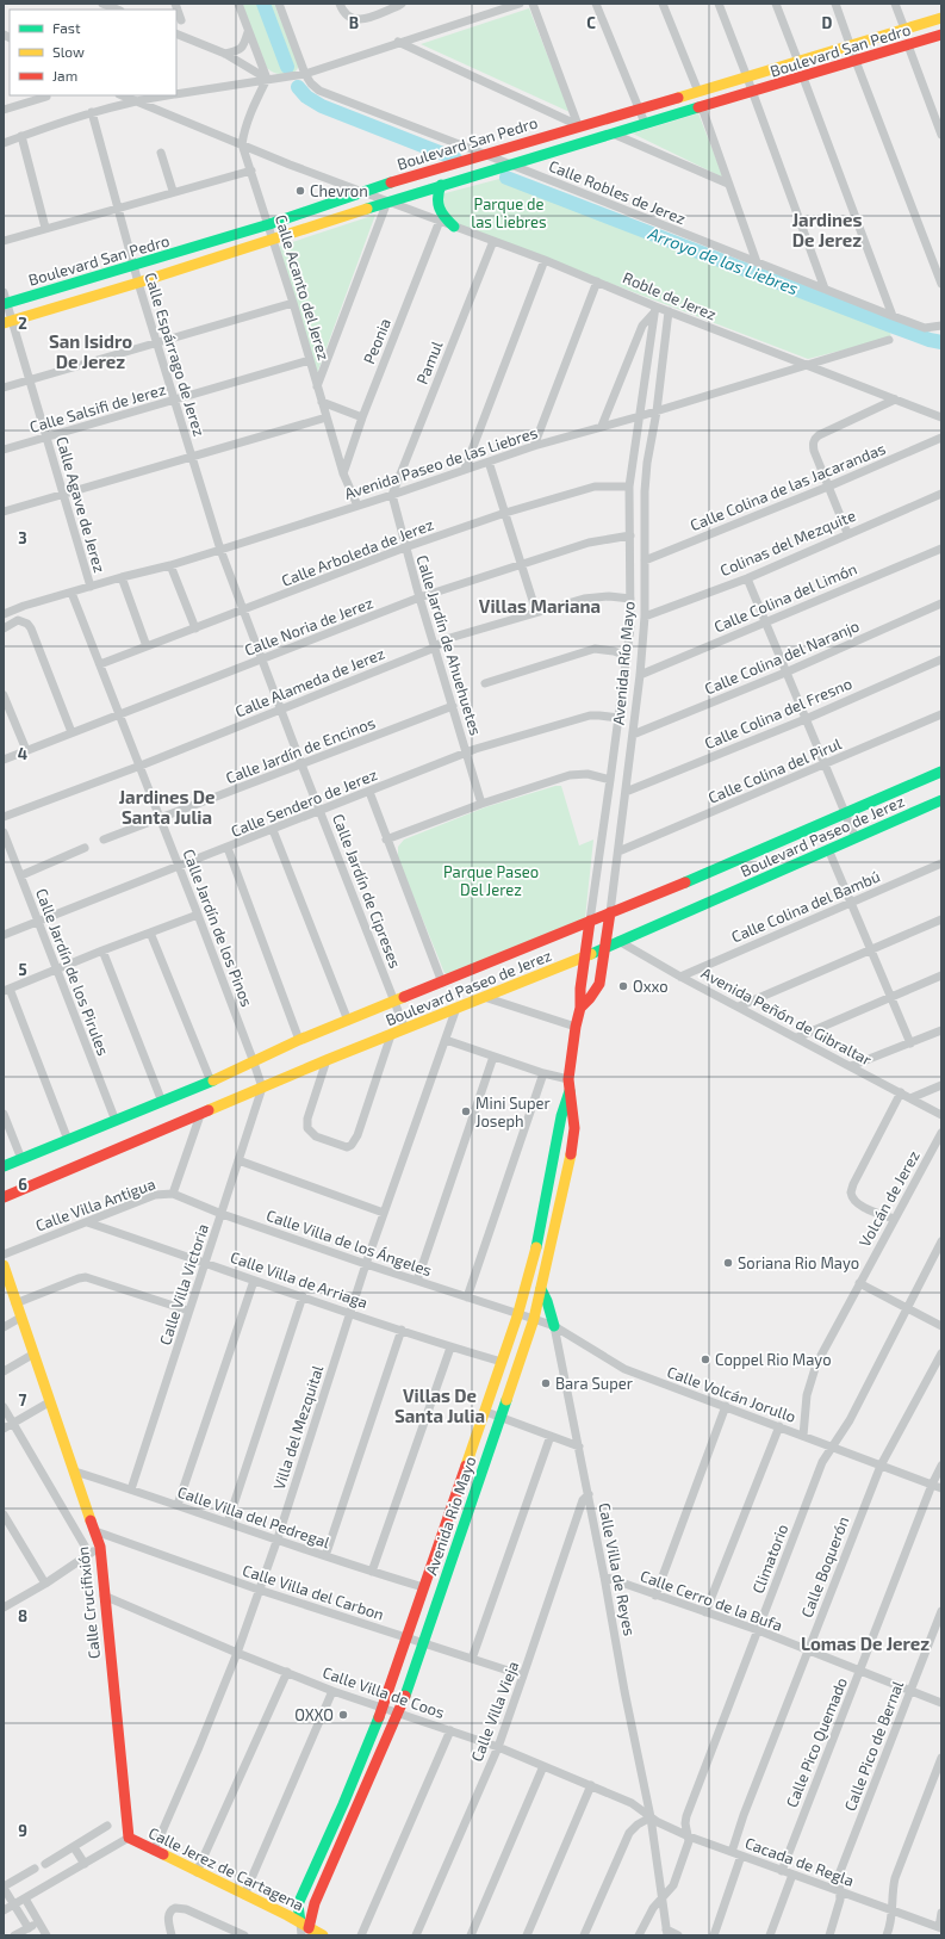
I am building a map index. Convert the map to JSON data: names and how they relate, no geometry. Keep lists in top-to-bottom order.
{
  "streets": {
    "street": [
      "Boulevard San Pedro",
      "Calle Robles de Jerez",
      "Calle Acanto del Jerez",
      "Roble de Jerez",
      "Peonia",
      "Calle Espárrago de Jerez",
      "Pamul",
      "Calle Salsifi de Jerez",
      "Avenida Paseo de las Liebres",
      "Calle Colina de las Jacarandas",
      "Calle Agave de Jerez",
      "Colinas del Mezquite",
      "Calle Arboleda de Jerez",
      "Calle Colina del Limón",
      "Calle Noria de Jerez",
      "Calle Jardín de Ahuehuetes",
      "Calle Colina del Naranjo",
      "Avenida Río Mayo",
      "Calle Alameda de Jerez",
      "Calle Colina del Fresno",
      "Calle Jardín de Encinos",
      "Calle Colina del Pirul",
      "Calle Sendero de Jerez",
      "Boulevard Paseo de Jerez",
      "Calle Jardín de Cipreses",
      "Calle Colina del Bambú",
      "Calle Jardín de los Pinos",
      "Calle Jardín de los Pirules",
      "Avenida Peñón de Gibraltar",
      "Volcán de Jerez",
      "Calle Villa Antigua",
      "Calle Villa de los Ángeles",
      "Calle Villa de Arriaga",
      "Calle Villa Victoria",
      "Calle Volcán Jorullo",
      "Villa del Mezquital",
      "Calle Villa del Pedregal",
      "Climatorio",
      "Calle Boquerón",
      "Calle Villa de Reyes",
      "Calle Villa del Carbon",
      "Calle Cerro de la Bufa",
      "Calle Crucifixión",
      "Calle Villa de Coos",
      "Calle Villa Vieja",
      "Calle Pico Quemado",
      "Calle Pico de Bernal",
      "Cacada de Regla",
      "Calle Jerez de Cartagena"
    ]
  },
  "crossings": [
    ["Boulevard San Pedro", "Calle Robles de Jerez"],
    ["Boulevard San Pedro", "Calle Acanto del Jerez"],
    ["Boulevard San Pedro", "Roble de Jerez"],
    ["Boulevard San Pedro", "Calle Espárrago de Jerez"],
    ["Boulevard San Pedro", "Calle Agave de Jerez"],
    ["Calle Acanto del Jerez", "Roble de Jerez"],
    ["Calle Acanto del Jerez", "Peonia"],
    ["Calle Acanto del Jerez", "Calle Salsifi de Jerez"],
    ["Calle Acanto del Jerez", "Avenida Paseo de las Liebres"],
    ["Roble de Jerez", "Peonia"],
    ["Roble de Jerez", "Pamul"],
    ["Roble de Jerez", "Avenida Paseo de las Liebres"],
    ["Roble de Jerez", "Avenida Río Mayo"],
    ["Calle Espárrago de Jerez", "Calle Salsifi de Jerez"],
    ["Calle Espárrago de Jerez", "Avenida Paseo de las Liebres"],
    ["Calle Espárrago de Jerez", "Calle Jardín de Cipreses"],
    ["Pamul", "Avenida Paseo de las Liebres"],
    ["Pamul", "Calle Jardín de Ahuehuetes"],
    ["Calle Salsifi de Jerez", "Calle Agave de Jerez"],
    ["Avenida Paseo de las Liebres", "Calle Agave de Jerez"],
    ["Avenida Paseo de las Liebres", "Calle Jardín de Ahuehuetes"],
    ["Avenida Paseo de las Liebres", "Avenida Río Mayo"],
    ["Avenida Paseo de las Liebres", "Calle Jardín de Cipreses"],
    ["Avenida Paseo de las Liebres", "Calle Jardín de los Pinos"],
    ["Calle Colina de las Jacarandas", "Avenida Río Mayo"],
    ["Colinas del Mezquite", "Avenida Río Mayo"],
    ["Calle Arboleda de Jerez", "Calle Jardín de Ahuehuetes"],
    ["Calle Arboleda de Jerez", "Avenida Río Mayo"],
    ["Calle Arboleda de Jerez", "Calle Jardín de Cipreses"],
    ["Calle Arboleda de Jerez", "Calle Jardín de los Pinos"],
    ["Calle Colina del Limón", "Avenida Río Mayo"],
    ["Calle Noria de Jerez", "Calle Jardín de Ahuehuetes"],
    ["Calle Noria de Jerez", "Avenida Río Mayo"],
    ["Calle Noria de Jerez", "Calle Jardín de Cipreses"],
    ["Calle Noria de Jerez", "Calle Jardín de los Pinos"],
    ["Calle Jardín de Ahuehuetes", "Calle Alameda de Jerez"],
    ["Calle Jardín de Ahuehuetes", "Calle Jardín de Encinos"],
    ["Calle Jardín de Ahuehuetes", "Calle Sendero de Jerez"],
    ["Calle Colina del Naranjo", "Avenida Río Mayo"],
    ["Avenida Río Mayo", "Calle Alameda de Jerez"],
    ["Avenida Río Mayo", "Calle Colina del Fresno"],
    ["Avenida Río Mayo", "Calle Colina del Pirul"],
    ["Avenida Río Mayo", "Calle Sendero de Jerez"],
    ["Avenida Río Mayo", "Boulevard Paseo de Jerez"],
    ["Avenida Río Mayo", "Calle Villa de los Ángeles"],
    ["Avenida Río Mayo", "Calle Villa de Arriaga"],
    ["Avenida Río Mayo", "Calle Volcán Jorullo"],
    ["Avenida Río Mayo", "Calle Villa del Pedregal"],
    ["Avenida Río Mayo", "Calle Villa del Carbon"],
    ["Avenida Río Mayo", "Calle Villa de Coos"],
    ["Avenida Río Mayo", "Calle Jerez de Cartagena"],
    ["Calle Alameda de Jerez", "Calle Jardín de Cipreses"],
    ["Calle Alameda de Jerez", "Calle Jardín de los Pinos"],
    ["Calle Jardín de Encinos", "Calle Jardín de Cipreses"],
    ["Calle Jardín de Encinos", "Calle Jardín de los Pinos"],
    ["Calle Sendero de Jerez", "Calle Jardín de Cipreses"],
    ["Calle Sendero de Jerez", "Calle Jardín de los Pinos"],
    ["Calle Sendero de Jerez", "Calle Jardín de los Pirules"],
    ["Boulevard Paseo de Jerez", "Calle Jardín de Cipreses"],
    ["Boulevard Paseo de Jerez", "Calle Jardín de los Pinos"],
    ["Boulevard Paseo de Jerez", "Calle Jardín de los Pirules"],
    ["Boulevard Paseo de Jerez", "Avenida Peñón de Gibraltar"],
    ["Boulevard Paseo de Jerez", "Calle Villa Antigua"],
    ["Boulevard Paseo de Jerez", "Calle Villa Victoria"],
    ["Boulevard Paseo de Jerez", "Villa del Mezquital"],
    ["Calle Colina del Bambú", "Avenida Peñón de Gibraltar"],
    ["Calle Jardín de los Pinos", "Calle Villa Victoria"],
    ["Volcán de Jerez", "Calle Volcán Jorullo"],
    ["Calle Villa Antigua", "Calle Villa de los Ángeles"],
    ["Calle Villa Antigua", "Calle Villa de Arriaga"],
    ["Calle Villa de los Ángeles", "Calle Villa Victoria"],
    ["Calle Villa de los Ángeles", "Calle Volcán Jorullo"],
    ["Calle Villa de los Ángeles", "Villa del Mezquital"],
    ["Calle Villa de Arriaga", "Calle Villa Victoria"],
    ["Calle Villa de Arriaga", "Villa del Mezquital"],
    ["Calle Villa Victoria", "Calle Villa del Pedregal"],
    ["Calle Volcán Jorullo", "Climatorio"],
    ["Calle Volcán Jorullo", "Calle Boquerón"],
    ["Calle Volcán Jorullo", "Calle Villa de Reyes"],
    ["Calle Volcán Jorullo", "Calle Pico Quemado"],
    ["Villa del Mezquital", "Calle Villa del Pedregal"],
    ["Villa del Mezquital", "Calle Villa del Carbon"],
    ["Villa del Mezquital", "Calle Villa de Coos"],
    ["Villa del Mezquital", "Calle Jerez de Cartagena"],
    ["Calle Villa del Pedregal", "Calle Crucifixión"],
    ["Climatorio", "Calle Villa de Reyes"],
    ["Climatorio", "Calle Cerro de la Bufa"],
    ["Climatorio", "Cacada de Regla"],
    ["Calle Boquerón", "Calle Cerro de la Bufa"],
    ["Calle Boquerón", "Cacada de Regla"],
    ["Calle Villa de Reyes", "Calle Cerro de la Bufa"],
    ["Calle Villa de Reyes", "Calle Villa de Coos"],
    ["Calle Villa de Reyes", "Calle Villa Vieja"],
    ["Calle Villa de Reyes", "Cacada de Regla"],
    ["Calle Villa del Carbon", "Calle Crucifixión"],
    ["Calle Villa del Carbon", "Calle Villa Vieja"],
    ["Calle Cerro de la Bufa", "Calle Pico Quemado"],
    ["Calle Cerro de la Bufa", "Calle Pico de Bernal"],
    ["Calle Crucifixión", "Calle Villa de Coos"],
    ["Calle Crucifixión", "Calle Jerez de Cartagena"],
    ["Calle Villa de Coos", "Calle Villa Vieja"],
    ["Calle Villa de Coos", "Cacada de Regla"],
    ["Calle Pico Quemado", "Cacada de Regla"],
    ["Calle Pico de Bernal", "Cacada de Regla"]
  ],
  "districts": [
    "Jardines De Jerez",
    "San Isidro De Jerez",
    "Villas Mariana",
    "Jardines De Santa Julia",
    "Villas De Santa Julia",
    "Lomas De Jerez"
  ],
  "water": ["Arroyo de las Liebres"],
  "parks": ["Parque de las Liebres", "Parque Paseo Del Jerez"],
  "places": [
    "Chevron",
    "Oxxo",
    "Mini Super Joseph",
    "Soriana Rio Mayo",
    "Coppel Rio Mayo",
    "Bara Super",
    "OXXO"
  ],
  "legend": ["Fast", "Slow", "Jam"],
  "grid": {
    "columns": ["B", "C", "D"],
    "rows": [
      "2",
      "3",
      "4",
      "5",
      "6",
      "7",
      "8",
      "9"
    ]
  }
}
